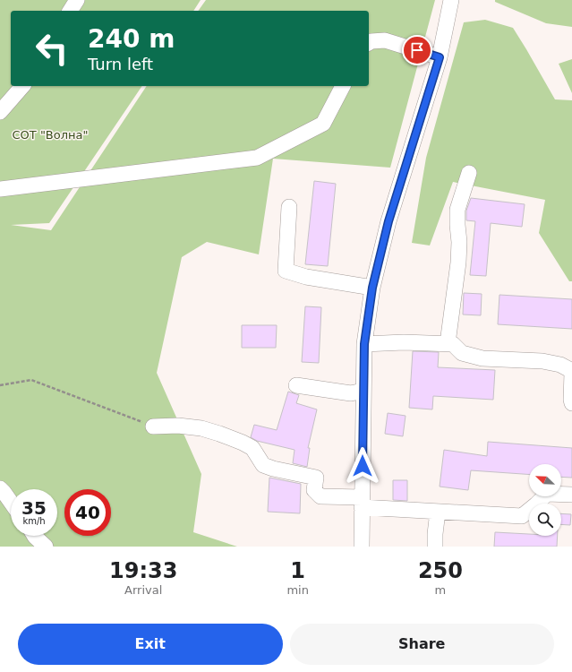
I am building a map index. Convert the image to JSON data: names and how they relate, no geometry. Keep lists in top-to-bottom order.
{
  "parks": ["СОТ \"Волна\""],
  "north": "top left",
  "page": {
    "turn": ["240 m", "Turn left"],
    "speed": "35 km/h",
    "limit": "40",
    "eta": [
      "19:33",
      "Arrival",
      "1",
      "min",
      "250",
      "m"
    ],
    "buttons": ["Exit", "Share"]
  }
}
